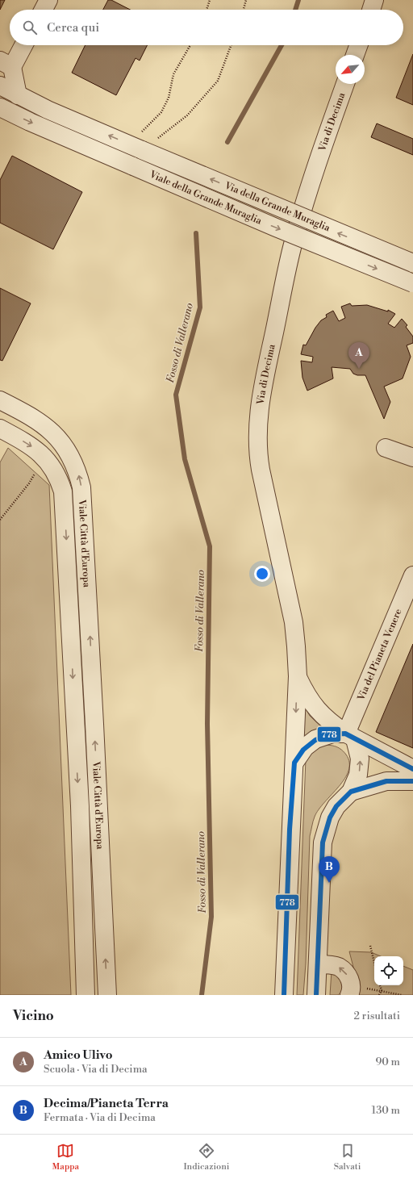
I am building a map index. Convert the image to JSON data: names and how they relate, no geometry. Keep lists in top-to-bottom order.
{
  "streets": {
    "street": [
      "Via di Decima",
      "Viale della Grande Muraglia",
      "Via della Grande Muraglia",
      "Viale Città d'Europa",
      "Via del Pianeta Venere"
    ]
  },
  "crossings": [
    ["Via di Decima", "Via del Pianeta Venere"]
  ],
  "one_way": ["Via della Grande Muraglia"],
  "water": ["Fosso di Vallerano"],
  "lines": ["transit line 778"],
  "north": "bottom left",
  "page": {
    "search": "Cerca qui",
    "pins": ["A", "B"],
    "heading": ["Vicino", "2 risultati"],
    "list": [
      {
        "mark": "A",
        "name": "Amico Ulivo",
        "note": "Scuola · Via di Decima",
        "value": "90 m"
      },
      {
        "mark": "B",
        "name": "Decima/Pianeta Terra",
        "note": "Fermata · Via di Decima",
        "value": "130 m"
      }
    ],
    "nav": ["Mappa", "Indicazioni", "Salvati"]
  }
}
